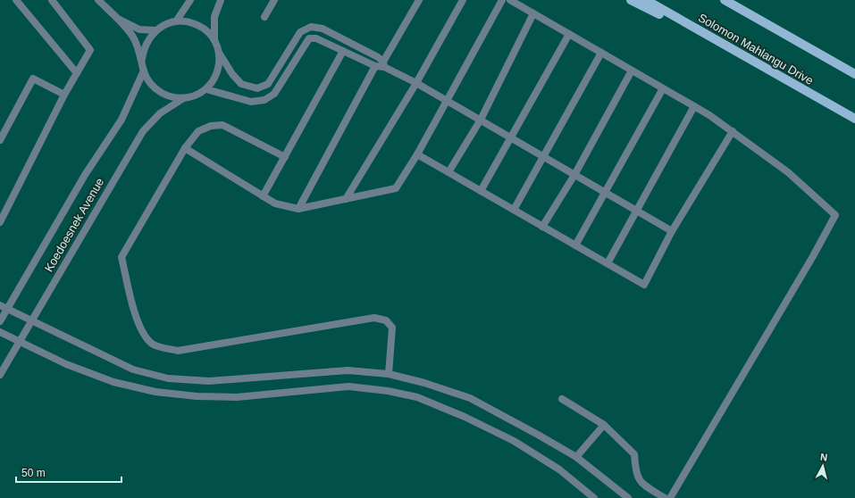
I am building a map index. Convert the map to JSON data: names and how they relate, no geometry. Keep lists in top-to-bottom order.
{
  "streets": {
    "main road": ["Solomon Mahlangu Drive"],
    "street": ["Koedoesnek Avenue"]
  },
  "scale_bar": "50 m",
  "north": "top"
}
